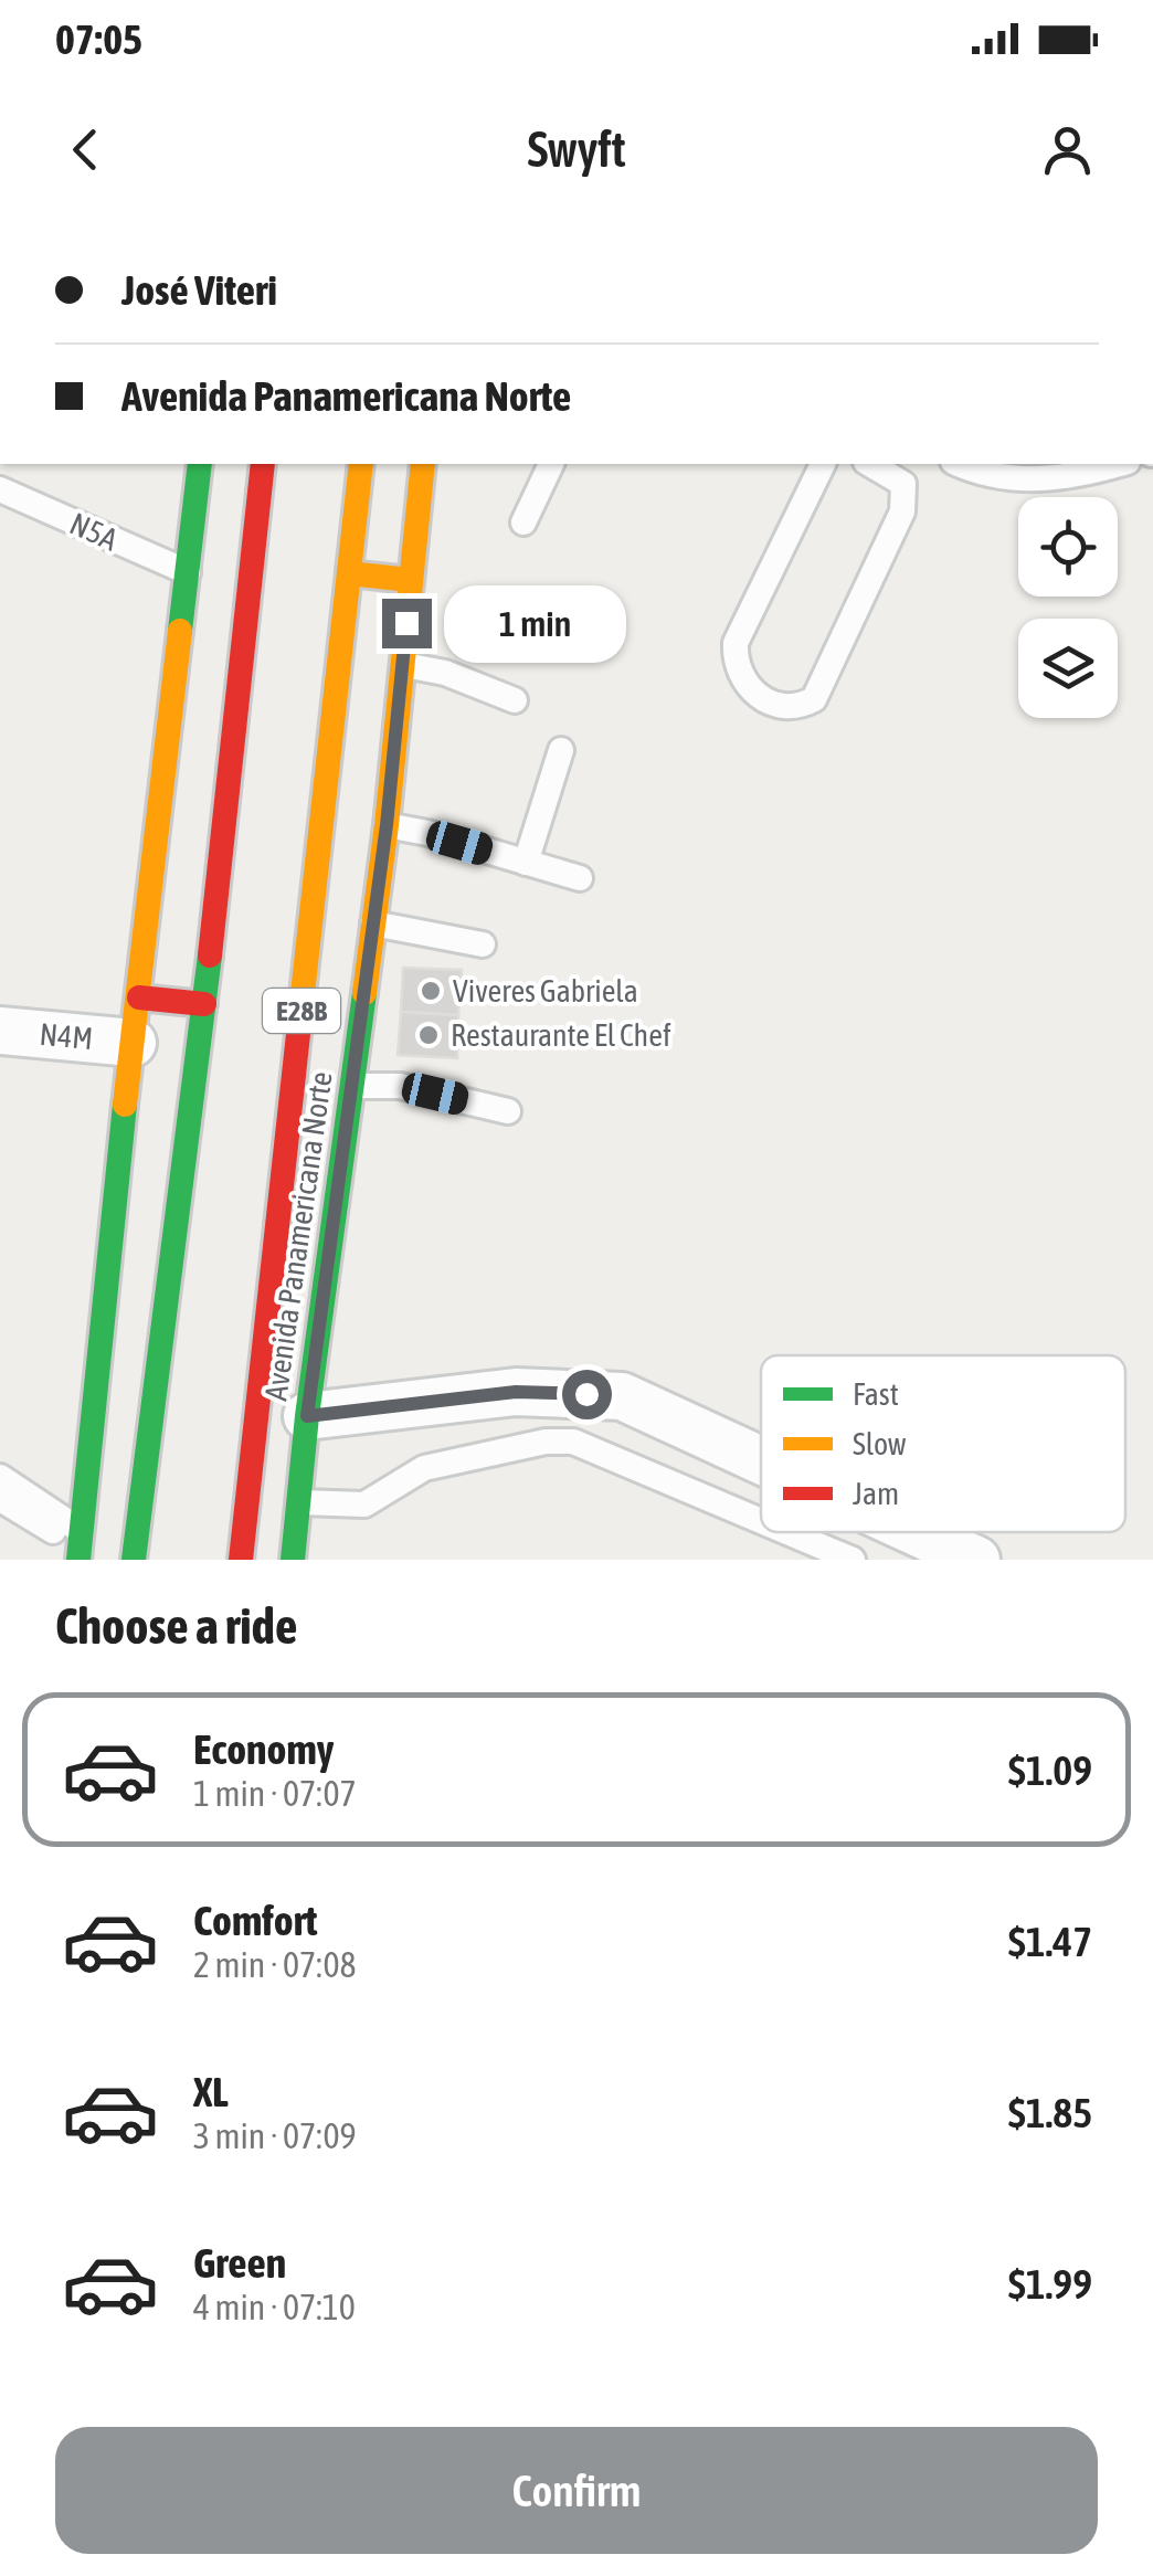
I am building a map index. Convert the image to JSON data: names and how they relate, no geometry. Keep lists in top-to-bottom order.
{
  "streets": {
    "main road": ["E28B", "Avenida Panamericana Norte"],
    "street": ["N4M"],
    "lane": ["N5A"]
  },
  "places": ["Viveres Gabriela", "Restaurante El Chef"],
  "legend": ["Fast", "Slow", "Jam"],
  "page": {
    "status": "07:05",
    "header": "Swyft",
    "banner": ["José Viteri", "Avenida Panamericana Norte"],
    "bubble": "1 min",
    "heading": "Choose a ride",
    "list": [
      {
        "name": "Economy",
        "note": "1 min · 07:07",
        "value": "$1.09"
      },
      {
        "name": "Comfort",
        "note": "2 min · 07:08",
        "value": "$1.47"
      },
      {
        "name": "XL",
        "note": "3 min · 07:09",
        "value": "$1.85"
      },
      {
        "name": "Green",
        "note": "4 min · 07:10",
        "value": "$1.99"
      }
    ],
    "buttons": "Confirm"
  }
}
